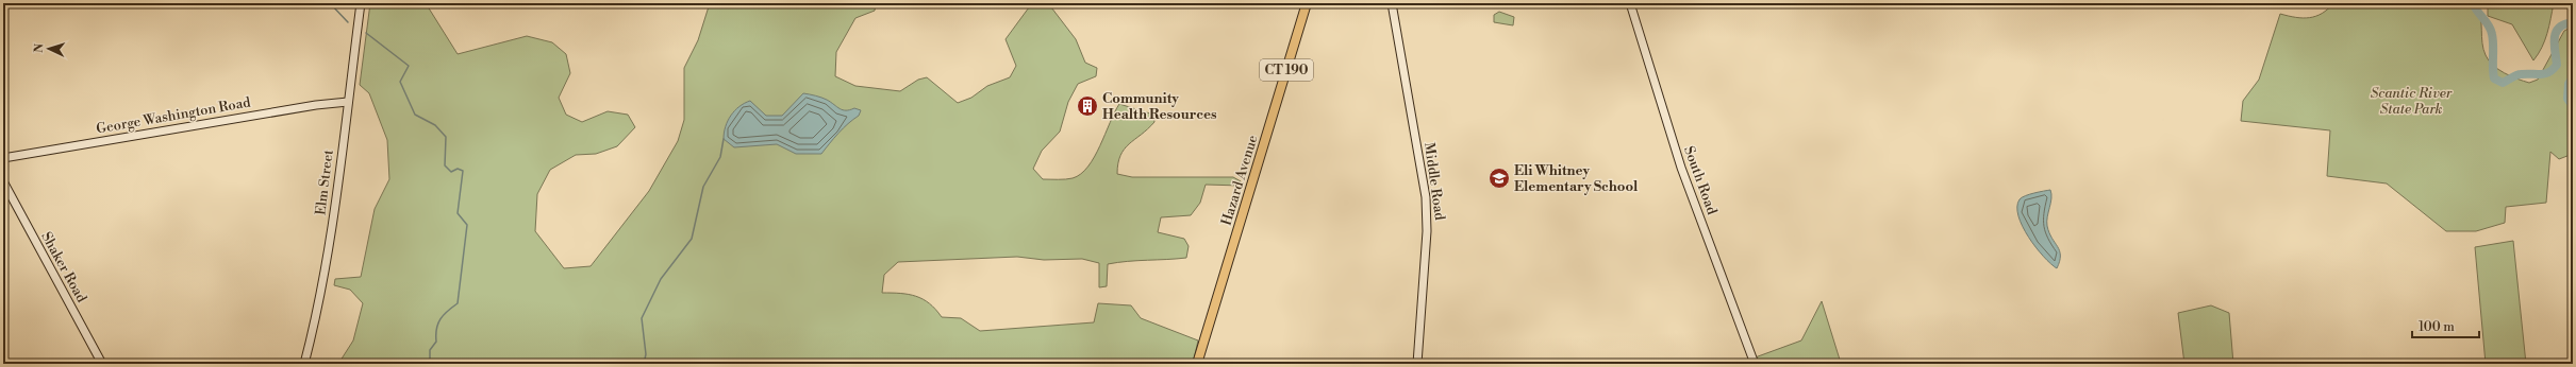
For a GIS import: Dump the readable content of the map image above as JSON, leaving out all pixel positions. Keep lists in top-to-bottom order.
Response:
{
  "streets": {
    "main road": ["CT 190", "Hazard Avenue"],
    "street": [
      "George Washington Road",
      "South Road",
      "Middle Road",
      "Elm Street",
      "Shaker Road"
    ]
  },
  "crossings": [
    ["George Washington Road", "Elm Street"]
  ],
  "parks": ["Scantic River State Park"],
  "places": {
    "building": ["Community Health Resources"],
    "school or university": ["Eli Whitney Elementary School"]
  },
  "scale_bar": "100 m",
  "north": "left"
}
